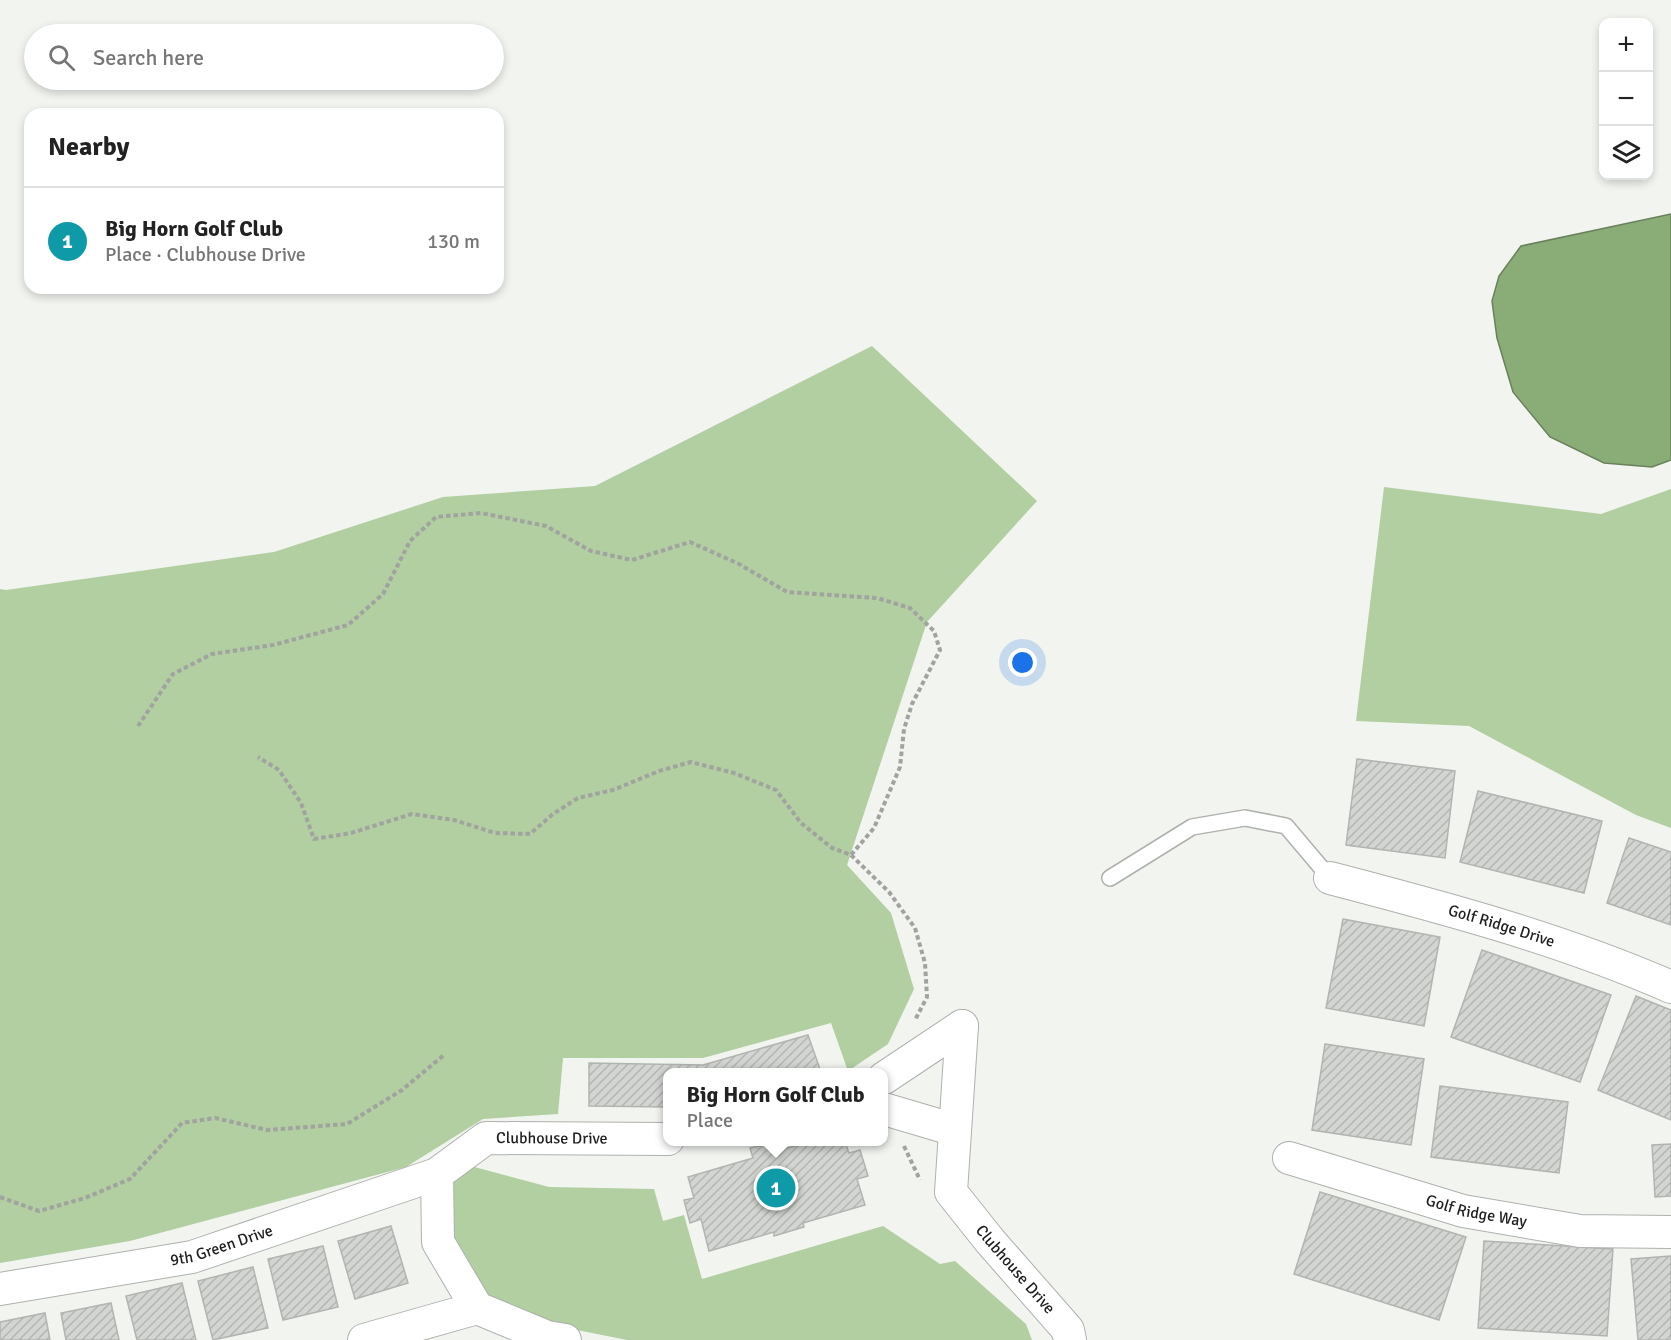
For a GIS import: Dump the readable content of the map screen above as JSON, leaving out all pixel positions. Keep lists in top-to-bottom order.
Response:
{
  "streets": {
    "street": [
      "Golf Ridge Drive",
      "Clubhouse Drive",
      "Golf Ridge Way",
      "9th Green Drive"
    ]
  },
  "crossings": [
    ["Clubhouse Drive", "9th Green Drive"]
  ],
  "page": {
    "map_buttons": ["+", "−"],
    "search": "Search here",
    "heading": "Nearby",
    "list": [
      {
        "mark": "1",
        "name": "Big Horn Golf Club",
        "note": "Place · Clubhouse Drive",
        "value": "130 m"
      }
    ],
    "popup": ["Big Horn Golf Club", "Place"],
    "pins": "1"
  }
}
